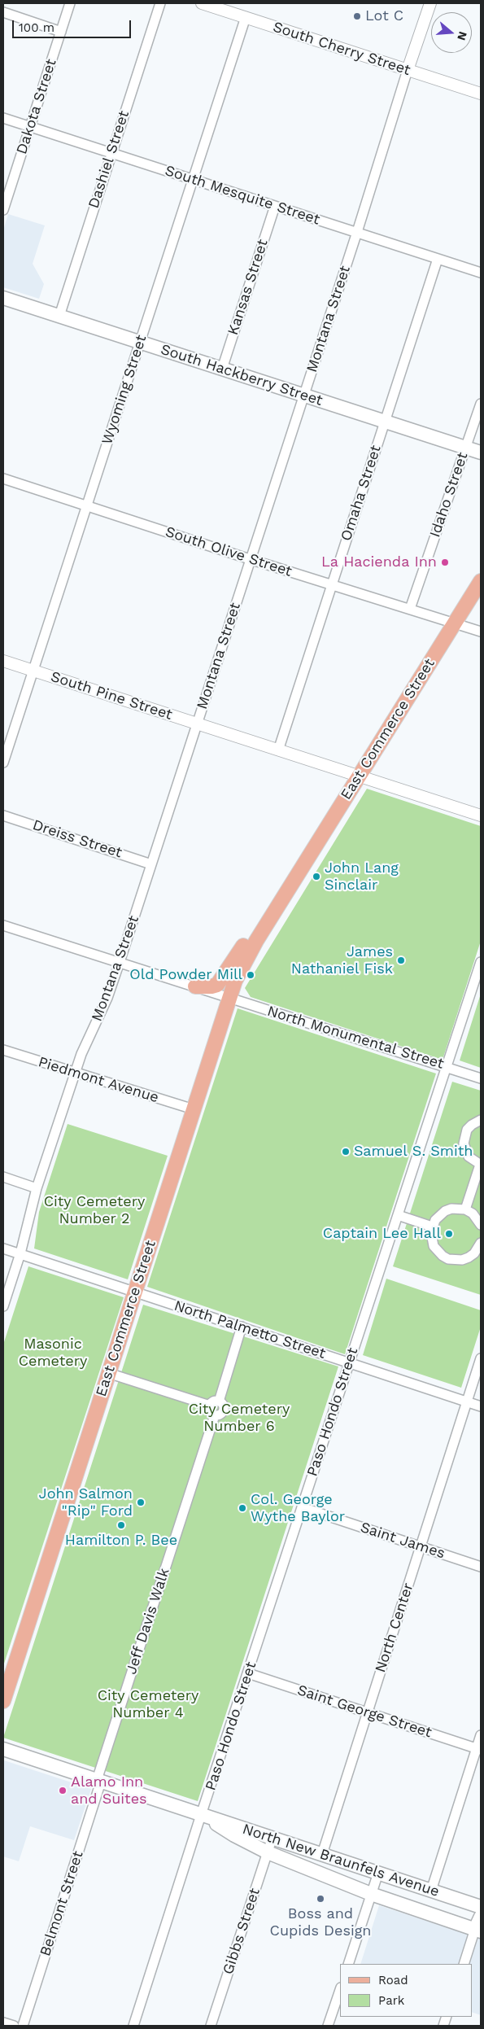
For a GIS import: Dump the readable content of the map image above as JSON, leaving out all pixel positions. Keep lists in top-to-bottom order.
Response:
{
  "streets": {
    "main road": ["South Hackberry Street", "East Commerce Street", "North New Braunfels Avenue"],
    "street": [
      "South Cherry Street",
      "Dakota Street",
      "Dashiel Street",
      "South Mesquite Street",
      "Kansas Street",
      "Montana Street",
      "Wyoming Street",
      "Omaha Street",
      "Idaho Street",
      "South Olive Street",
      "South Pine Street",
      "Dreiss Street",
      "North Monumental Street",
      "Piedmont Avenue",
      "North Palmetto Street",
      "Paso Hondo Street",
      "Saint James",
      "Jeff Davis Walk",
      "North Center",
      "Saint George Street",
      "Belmont Street",
      "Gibbs Street"
    ]
  },
  "crossings": [
    ["South Cherry Street", "Montana Street"],
    ["South Cherry Street", "Wyoming Street"],
    ["Dakota Street", "South Mesquite Street"],
    ["Dashiel Street", "South Mesquite Street"],
    ["Dashiel Street", "South Hackberry Street"],
    ["South Mesquite Street", "Kansas Street"],
    ["South Mesquite Street", "Montana Street"],
    ["South Mesquite Street", "Wyoming Street"],
    ["South Mesquite Street", "Omaha Street"],
    ["Kansas Street", "South Hackberry Street"],
    ["Montana Street", "South Hackberry Street"],
    ["Montana Street", "South Olive Street"],
    ["Montana Street", "South Pine Street"],
    ["Montana Street", "Dreiss Street"],
    ["Montana Street", "North Monumental Street"],
    ["Montana Street", "Piedmont Avenue"],
    ["Montana Street", "North Palmetto Street"],
    ["South Hackberry Street", "Wyoming Street"],
    ["South Hackberry Street", "Omaha Street"],
    ["South Hackberry Street", "Idaho Street"],
    ["Wyoming Street", "South Olive Street"],
    ["Wyoming Street", "South Pine Street"],
    ["Omaha Street", "South Olive Street"],
    ["Omaha Street", "South Pine Street"],
    ["Idaho Street", "South Olive Street"],
    ["South Olive Street", "East Commerce Street"],
    ["South Pine Street", "East Commerce Street"],
    ["East Commerce Street", "North Monumental Street"],
    ["East Commerce Street", "Piedmont Avenue"],
    ["East Commerce Street", "North Palmetto Street"],
    ["North Monumental Street", "Paso Hondo Street"],
    ["North Palmetto Street", "Paso Hondo Street"],
    ["North Palmetto Street", "North Center"],
    ["Paso Hondo Street", "Saint James"],
    ["Paso Hondo Street", "Saint George Street"],
    ["Paso Hondo Street", "North New Braunfels Avenue"],
    ["Saint James", "North Center"],
    ["Jeff Davis Walk", "North New Braunfels Avenue"],
    ["Jeff Davis Walk", "Belmont Street"],
    ["North Center", "Saint George Street"],
    ["North Center", "North New Braunfels Avenue"],
    ["North New Braunfels Avenue", "Belmont Street"],
    ["North New Braunfels Avenue", "Gibbs Street"]
  ],
  "parks": [
    "City Cemetery Number 2",
    "Masonic Cemetery",
    "City Cemetery Number 6",
    "City Cemetery Number 4"
  ],
  "places": [
    "Lot C",
    "La Hacienda Inn",
    "John Lang Sinclair",
    "James Nathaniel Fisk",
    "Old Powder Mill",
    "Samuel S. Smith",
    "Captain Lee Hall",
    "John Salmon \"Rip\" Ford",
    "Col. George Wythe Baylor",
    "Hamilton P. Bee",
    "Alamo Inn and Suites",
    "Boss and Cupids Design"
  ],
  "legend": ["Road", "Park"],
  "scale_bar": "100 m",
  "north": "right"
}
